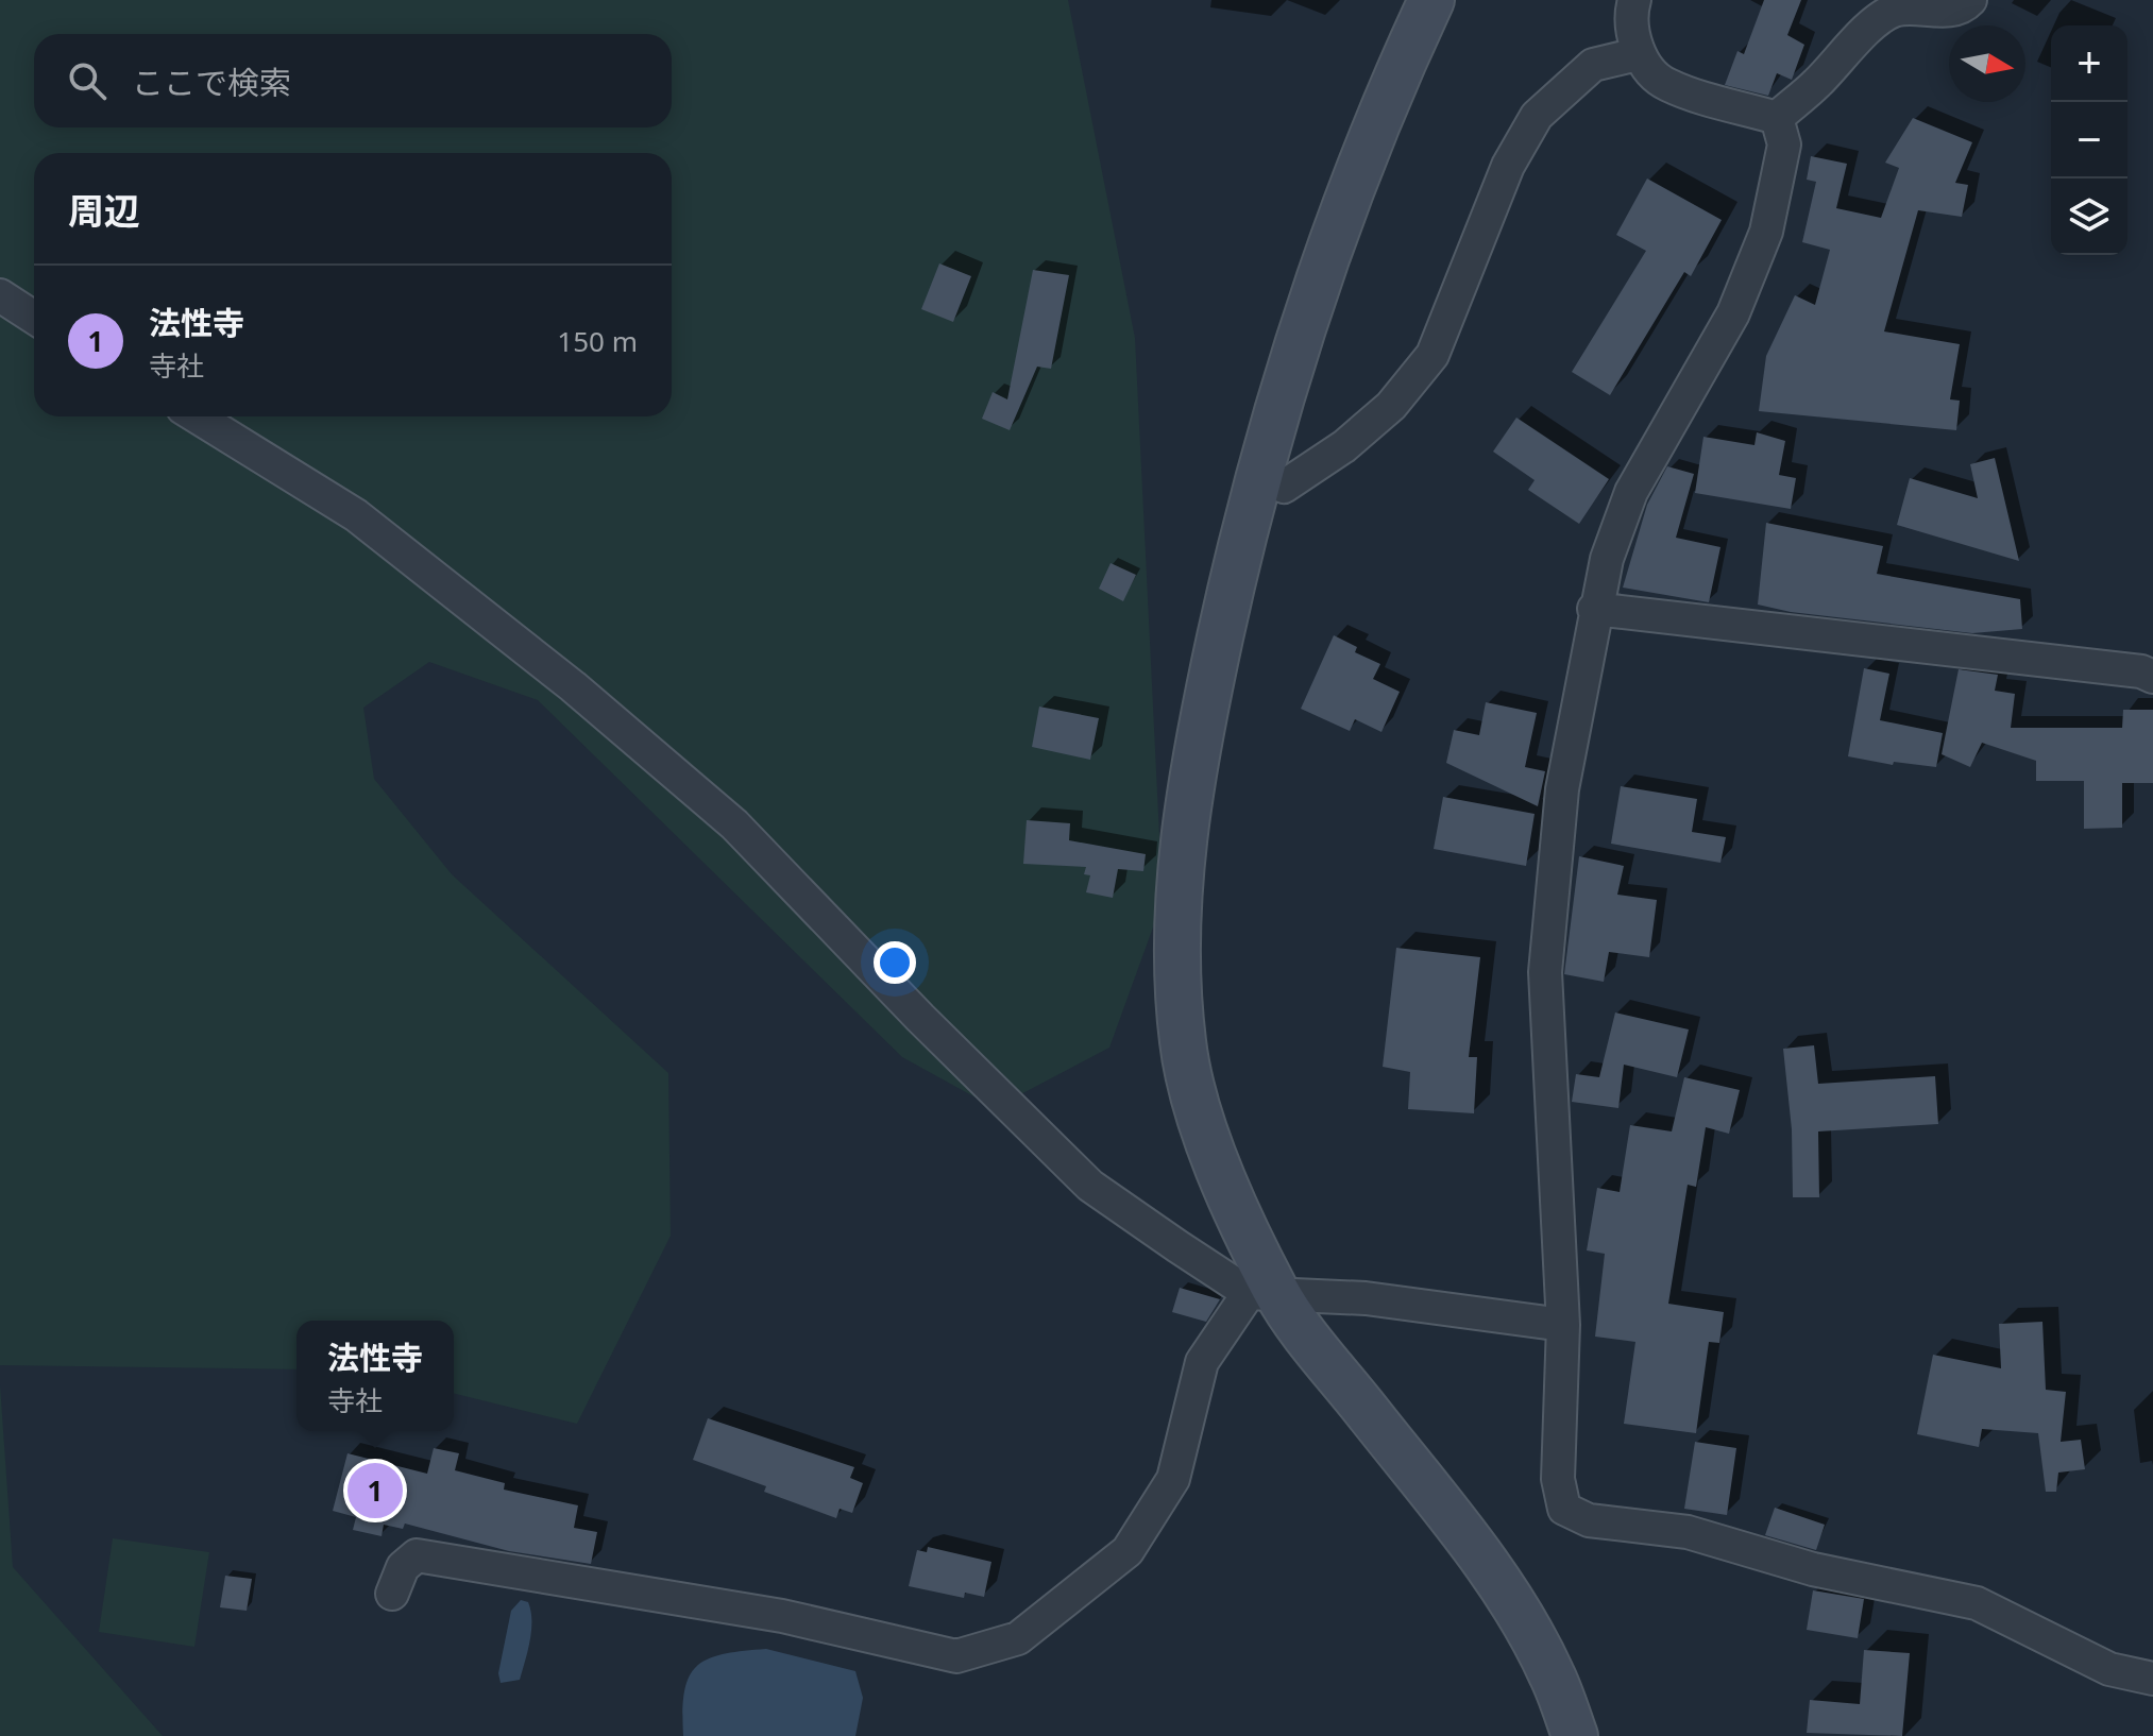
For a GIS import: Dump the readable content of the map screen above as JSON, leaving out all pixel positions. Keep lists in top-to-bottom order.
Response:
{
  "north": "right",
  "page": {
    "map_buttons": ["+", "−"],
    "search": "ここで検索",
    "heading": "周辺",
    "list": [
      {
        "mark": "1",
        "name": "法性寺",
        "note": "寺社",
        "value": "150 m"
      }
    ],
    "popup": ["法性寺", "寺社"],
    "pins": "1"
  }
}
